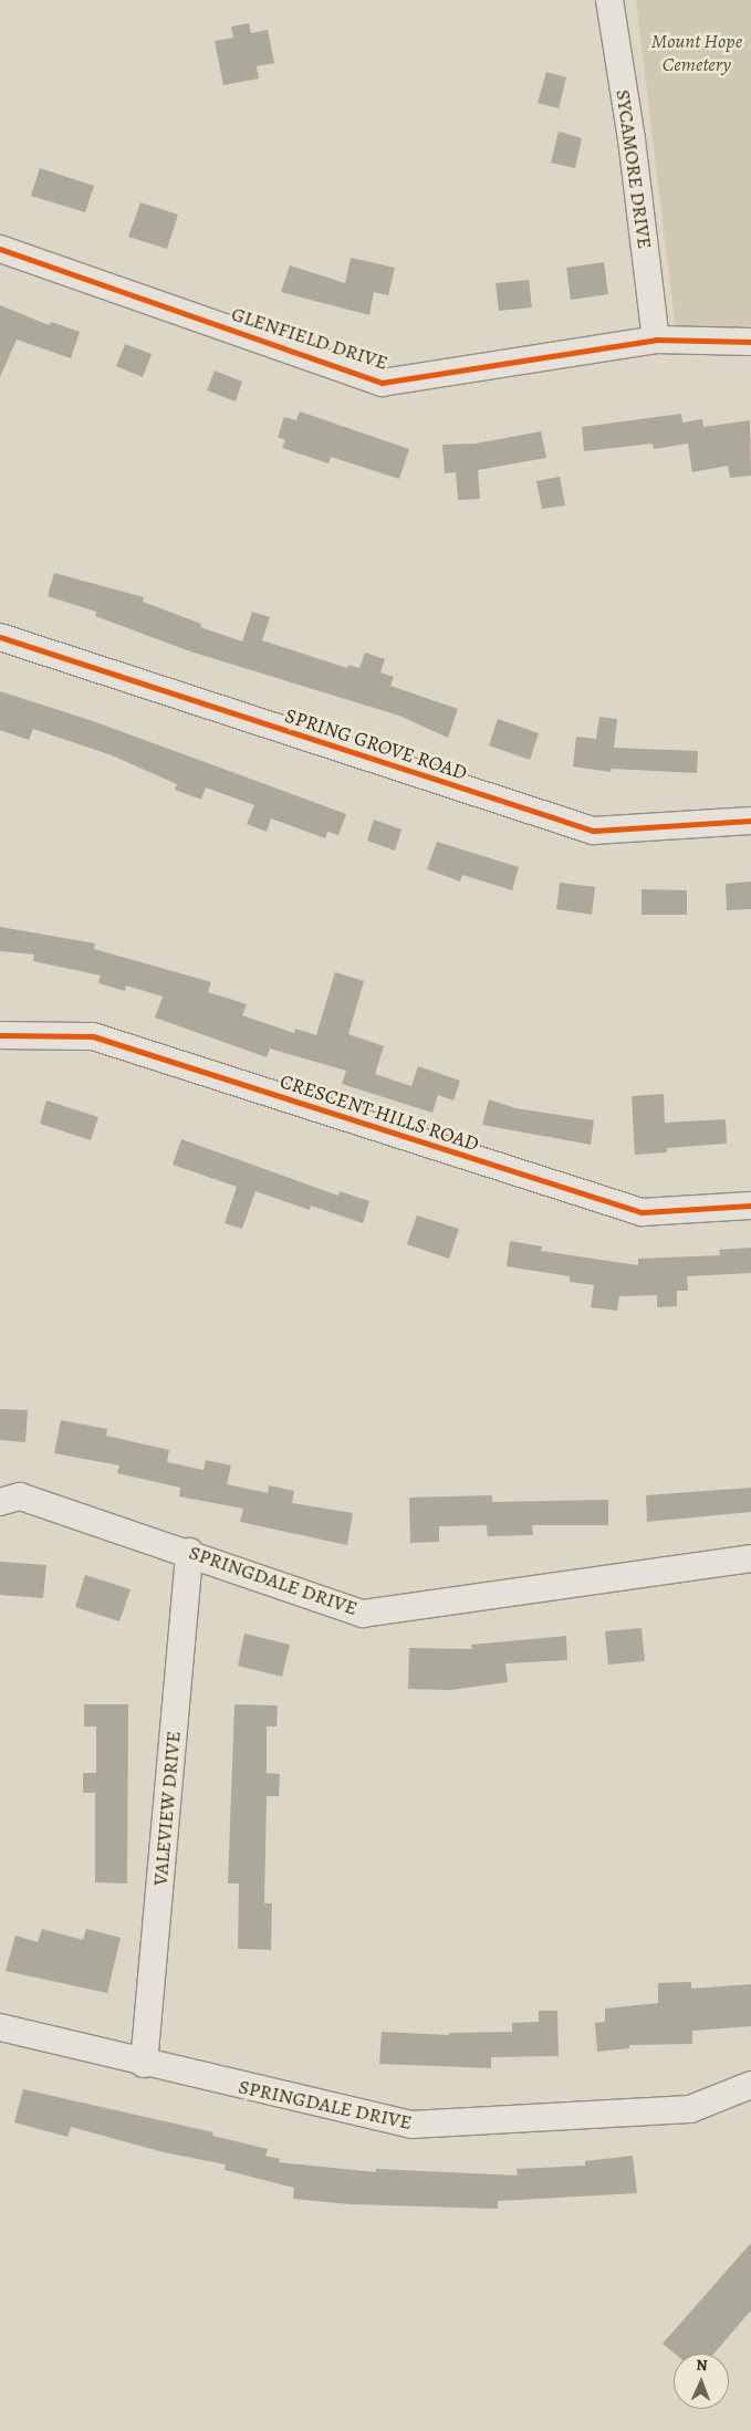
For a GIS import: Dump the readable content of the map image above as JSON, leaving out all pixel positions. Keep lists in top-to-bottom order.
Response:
{
  "streets": {
    "street": [
      "SYCAMORE DRIVE",
      "GLENFIELD DRIVE",
      "SPRING GROVE ROAD",
      "CRESCENT HILLS ROAD",
      "SPRINGDALE DRIVE",
      "VALEVIEW DRIVE"
    ]
  },
  "crossings": [
    ["SYCAMORE DRIVE", "GLENFIELD DRIVE"],
    ["SPRINGDALE DRIVE", "VALEVIEW DRIVE"]
  ],
  "parks": ["Mount Hope Cemetery"],
  "north": "top"
}
